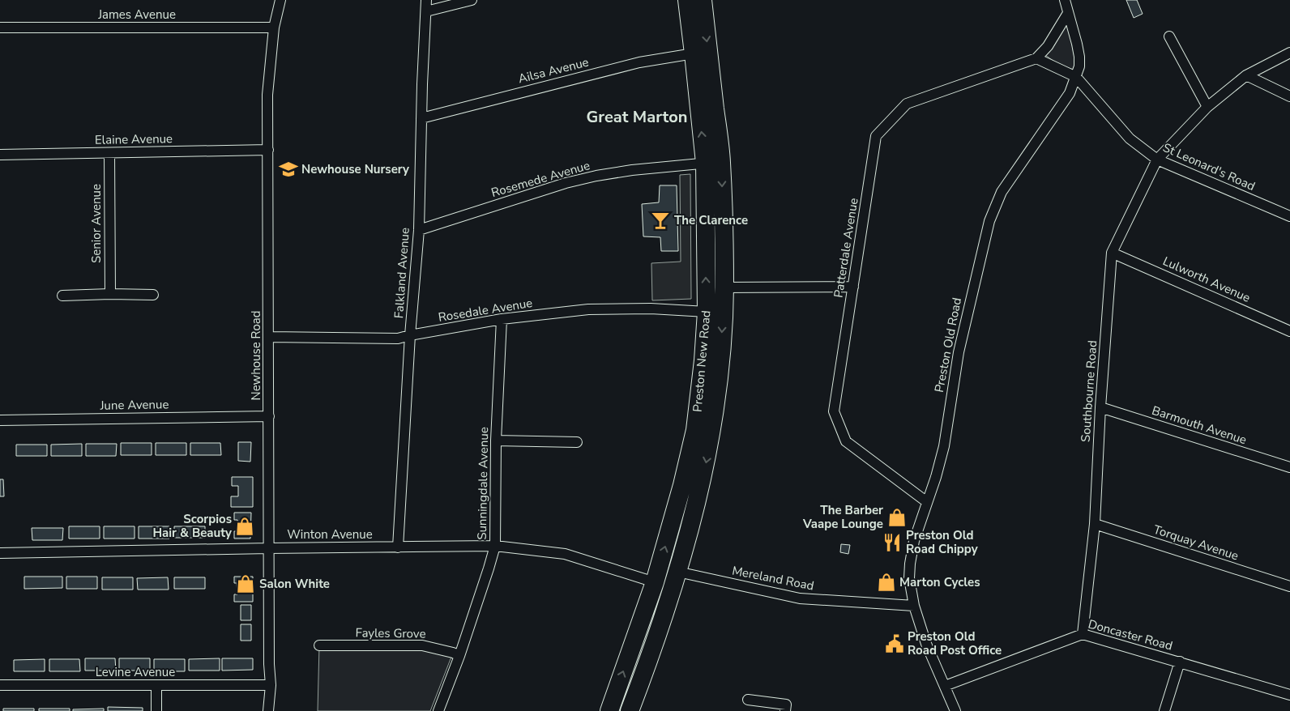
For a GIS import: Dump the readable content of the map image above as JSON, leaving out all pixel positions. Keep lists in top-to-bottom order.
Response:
{
  "streets": {
    "highway": ["Preston New Road"],
    "street": [
      "James Avenue",
      "Ailsa Avenue",
      "Elaine Avenue",
      "St Leonard's Road",
      "Rosemede Avenue",
      "Senior Avenue",
      "Patterdale Avenue",
      "Falkland Avenue",
      "Lulworth Avenue",
      "Rosedale Avenue",
      "Preston Old Road",
      "Newhouse Road",
      "Southbourne Road",
      "June Avenue",
      "Barmouth Avenue",
      "Sunningdale Avenue",
      "Winton Avenue",
      "Torquay Avenue",
      "Mereland Road",
      "Fayles Grove",
      "Doncaster Road",
      "Levine Avenue"
    ]
  },
  "crossings": [
    ["James Avenue", "Newhouse Road"],
    ["Ailsa Avenue", "Falkland Avenue"],
    ["Ailsa Avenue", "Preston New Road"],
    ["Elaine Avenue", "Senior Avenue"],
    ["Elaine Avenue", "Newhouse Road"],
    ["St Leonard's Road", "Preston Old Road"],
    ["St Leonard's Road", "Southbourne Road"],
    ["Rosemede Avenue", "Falkland Avenue"],
    ["Rosemede Avenue", "Preston New Road"],
    ["Patterdale Avenue", "Preston Old Road"],
    ["Falkland Avenue", "Rosedale Avenue"],
    ["Falkland Avenue", "Winton Avenue"],
    ["Lulworth Avenue", "Southbourne Road"],
    ["Rosedale Avenue", "Newhouse Road"],
    ["Rosedale Avenue", "Preston New Road"],
    ["Rosedale Avenue", "Sunningdale Avenue"],
    ["Preston Old Road", "Mereland Road"],
    ["Preston Old Road", "Doncaster Road"],
    ["Newhouse Road", "June Avenue"],
    ["Newhouse Road", "Winton Avenue"],
    ["Newhouse Road", "Levine Avenue"],
    ["Preston New Road", "Winton Avenue"],
    ["Preston New Road", "Mereland Road"],
    ["Southbourne Road", "Barmouth Avenue"],
    ["Southbourne Road", "Torquay Avenue"],
    ["Southbourne Road", "Doncaster Road"],
    ["Sunningdale Avenue", "Winton Avenue"],
    ["Sunningdale Avenue", "Fayles Grove"]
  ],
  "districts": ["Great Marton"],
  "places": {
    "school or university": ["Newhouse Nursery"],
    "bar": ["The Clarence"],
    "shop": [
      "The Barber Vaape Lounge",
      "Scorpios Hair & Beauty",
      "Marton Cycles",
      "Salon White"
    ],
    "restaurant": ["Preston Old Road Chippy"],
    "public building": ["Preston Old Road Post Office"]
  }
}
